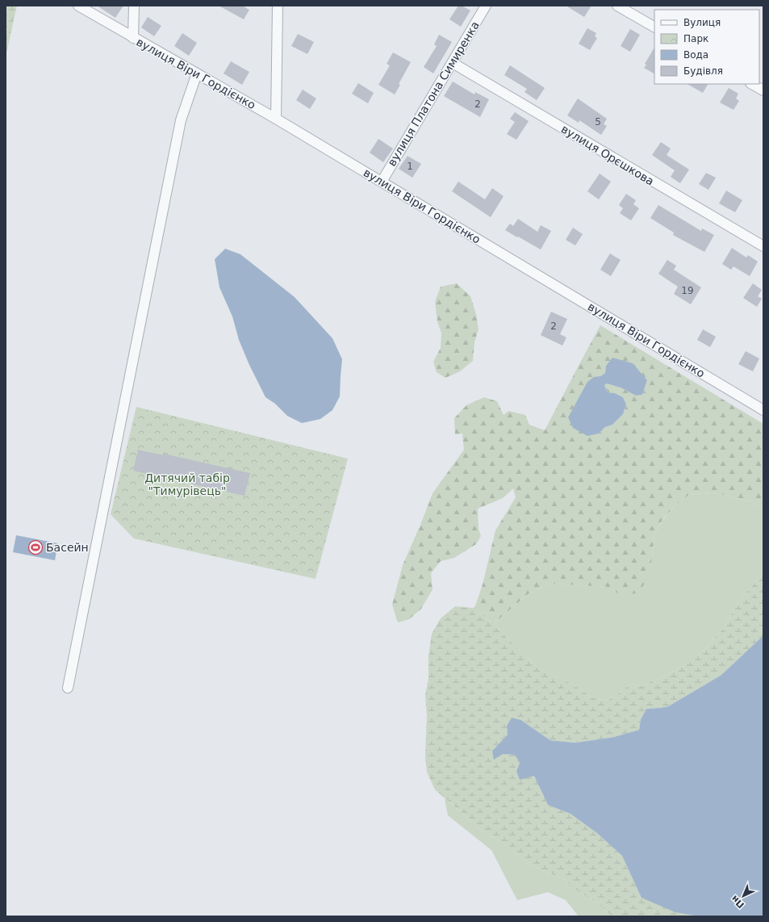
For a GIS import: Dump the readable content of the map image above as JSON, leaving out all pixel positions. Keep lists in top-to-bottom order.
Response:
{
  "streets": {
    "street": ["вулиця Віри Гордієнко", "вулиця Платона Симиренка", "вулиця Орєшкова"]
  },
  "crossings": [
    ["вулиця Віри Гордієнко", "вулиця Платона Симиренка"],
    ["вулиця Платона Симиренка", "вулиця Орєшкова"]
  ],
  "parks": ["Дитячий табір \"Тимурівець\""],
  "places": {
    "sports": ["Басейн"]
  },
  "house_numbers": [
    "2",
    "5",
    "1",
    "19",
    "2"
  ],
  "legend": [
    "Вулиця",
    "Парк",
    "Вода",
    "Будівля"
  ],
  "north": "bottom left"
}
